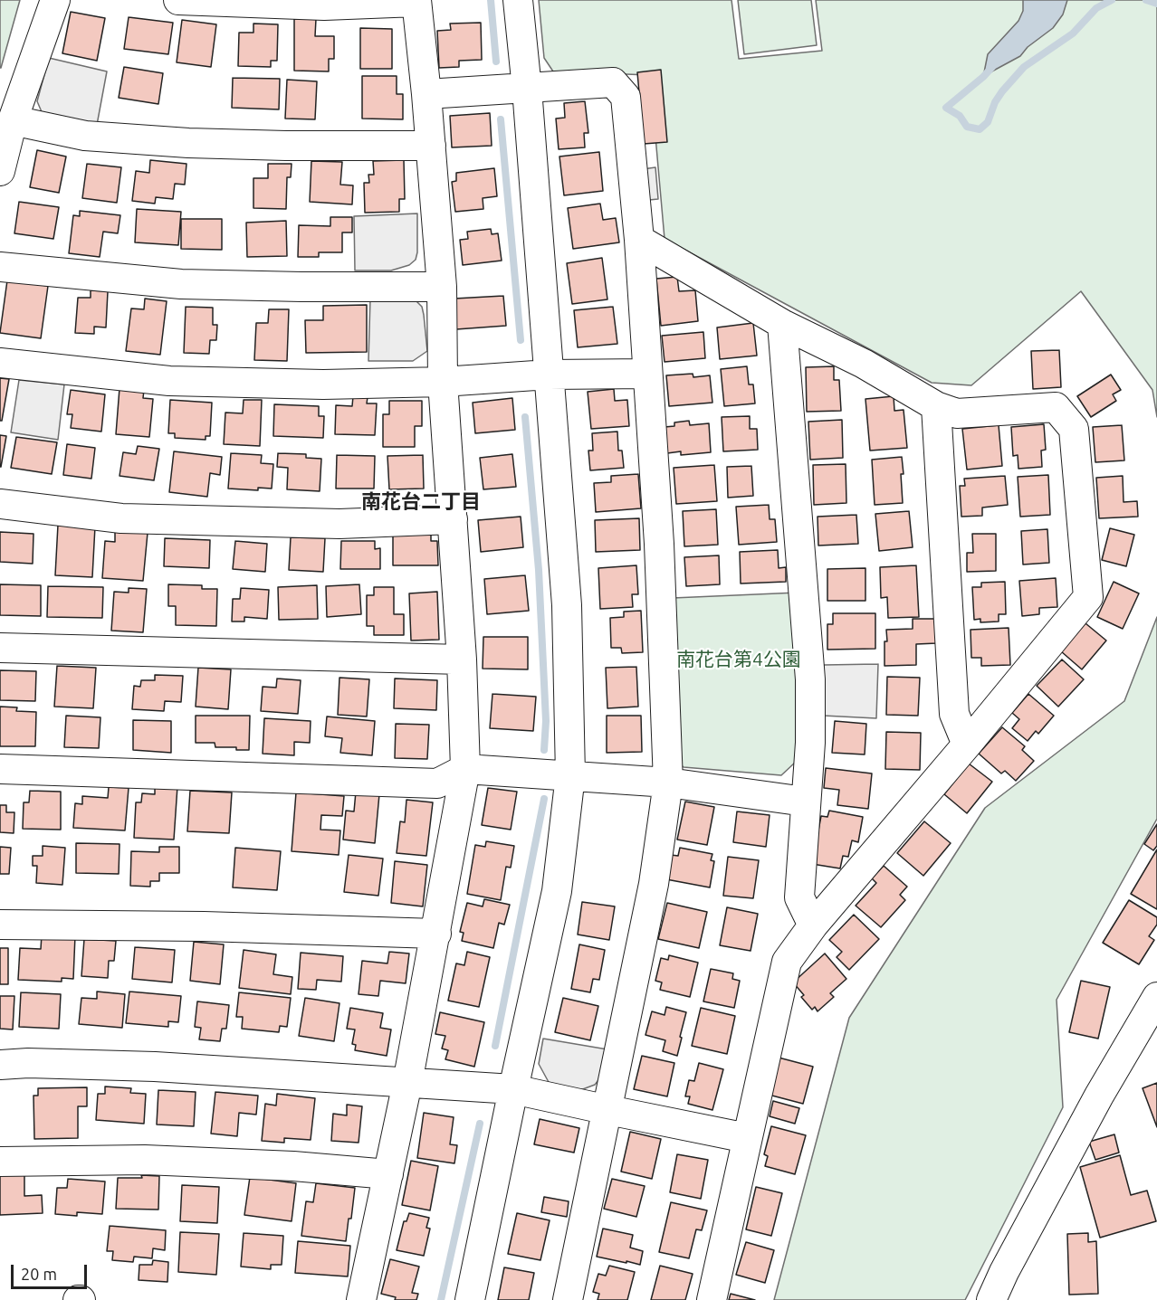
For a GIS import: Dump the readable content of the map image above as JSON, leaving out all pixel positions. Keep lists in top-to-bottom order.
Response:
{
  "districts": ["南花台二丁目"],
  "parks": ["南花台第4公園"],
  "scale_bar": "20 m"
}
